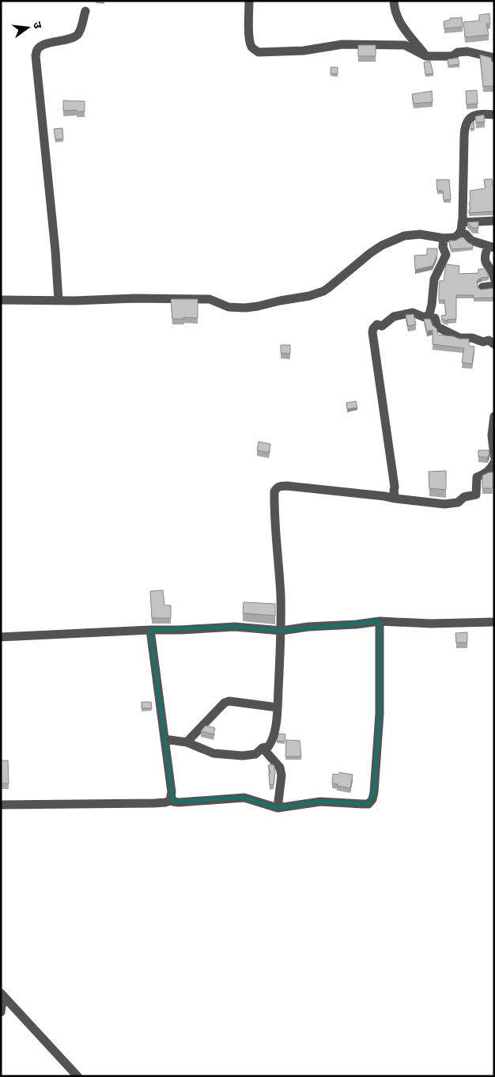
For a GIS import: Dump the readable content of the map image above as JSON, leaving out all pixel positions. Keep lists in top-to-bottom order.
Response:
{
  "north": "right"
}
